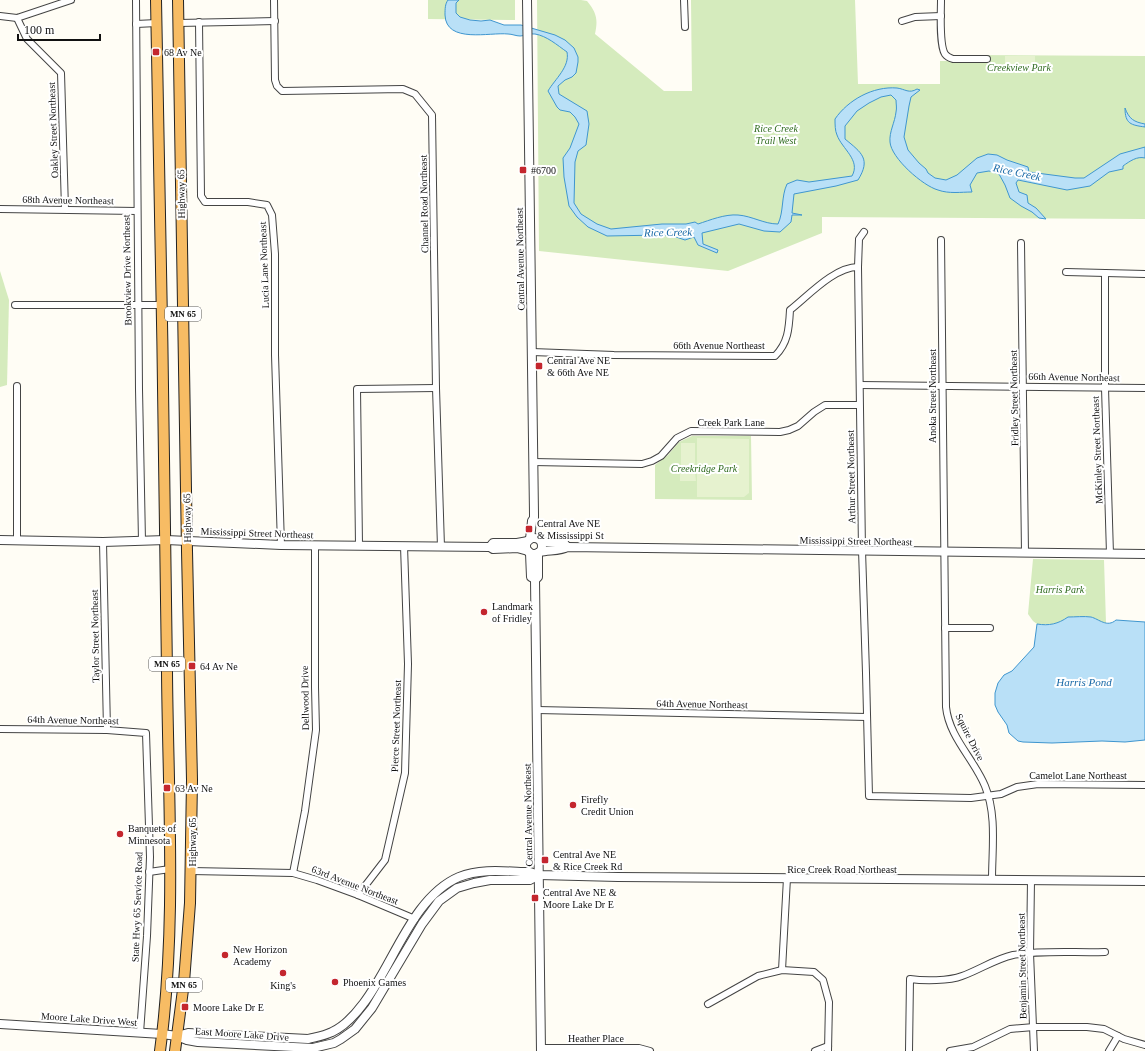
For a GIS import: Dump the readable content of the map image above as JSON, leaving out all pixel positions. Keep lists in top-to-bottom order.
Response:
{
  "streets": {
    "highway": ["Highway 65", "MN 65"],
    "street": [
      "Oakley Street Northeast",
      "68th Avenue Northeast",
      "Channel Road Northeast",
      "Central Avenue Northeast",
      "Lucia Lane Northeast",
      "Brookview Drive Northeast",
      "66th Avenue Northeast",
      "Anoka Street Northeast",
      "Fridley Street Northeast",
      "Creek Park Lane",
      "McKinley Street Northeast",
      "Arthur Street Northeast",
      "Mississippi Street Northeast",
      "Taylor Street Northeast",
      "Dellwood Drive",
      "64th Avenue Northeast",
      "Pierce Street Northeast",
      "Squire Drive",
      "Camelot Lane Northeast",
      "Rice Creek Road Northeast",
      "63rd Avenue Northeast",
      "State Hwy 65 Service Road",
      "Benjamin Street Northeast",
      "Moore Lake Drive West",
      "East Moore Lake Drive",
      "Heather Place"
    ]
  },
  "crossings": [
    ["Oakley Street Northeast", "68th Avenue Northeast"],
    ["Highway 65", "MN 65"],
    ["Highway 65", "Mississippi Street Northeast"],
    ["Highway 65", "63rd Avenue Northeast"],
    ["Highway 65", "Moore Lake Drive West"],
    ["Highway 65", "East Moore Lake Drive"],
    ["68th Avenue Northeast", "Brookview Drive Northeast"],
    ["Channel Road Northeast", "Mississippi Street Northeast"],
    ["Central Avenue Northeast", "66th Avenue Northeast"],
    ["Central Avenue Northeast", "Creek Park Lane"],
    ["Central Avenue Northeast", "Mississippi Street Northeast"],
    ["Central Avenue Northeast", "64th Avenue Northeast"],
    ["Central Avenue Northeast", "Rice Creek Road Northeast"],
    ["Central Avenue Northeast", "Heather Place"],
    ["Lucia Lane Northeast", "Mississippi Street Northeast"],
    ["Brookview Drive Northeast", "Mississippi Street Northeast"],
    ["MN 65", "Mississippi Street Northeast"],
    ["MN 65", "Moore Lake Drive West"],
    ["MN 65", "East Moore Lake Drive"],
    ["66th Avenue Northeast", "Anoka Street Northeast"],
    ["66th Avenue Northeast", "Fridley Street Northeast"],
    ["66th Avenue Northeast", "McKinley Street Northeast"],
    ["66th Avenue Northeast", "Arthur Street Northeast"],
    ["Anoka Street Northeast", "Mississippi Street Northeast"],
    ["Anoka Street Northeast", "Squire Drive"],
    ["Fridley Street Northeast", "Mississippi Street Northeast"],
    ["Creek Park Lane", "Arthur Street Northeast"],
    ["McKinley Street Northeast", "Mississippi Street Northeast"],
    ["Arthur Street Northeast", "Mississippi Street Northeast"],
    ["Arthur Street Northeast", "64th Avenue Northeast"],
    ["Arthur Street Northeast", "Camelot Lane Northeast"],
    ["Mississippi Street Northeast", "Taylor Street Northeast"],
    ["Mississippi Street Northeast", "Dellwood Drive"],
    ["Mississippi Street Northeast", "Pierce Street Northeast"],
    ["Mississippi Street Northeast", "Squire Drive"],
    ["Taylor Street Northeast", "64th Avenue Northeast"],
    ["Dellwood Drive", "63rd Avenue Northeast"],
    ["64th Avenue Northeast", "State Hwy 65 Service Road"],
    ["Pierce Street Northeast", "63rd Avenue Northeast"],
    ["Squire Drive", "Camelot Lane Northeast"],
    ["Squire Drive", "Rice Creek Road Northeast"],
    ["Rice Creek Road Northeast", "63rd Avenue Northeast"],
    ["Rice Creek Road Northeast", "Benjamin Street Northeast"],
    ["Rice Creek Road Northeast", "East Moore Lake Drive"],
    ["63rd Avenue Northeast", "East Moore Lake Drive"],
    ["State Hwy 65 Service Road", "Moore Lake Drive West"],
    ["Moore Lake Drive West", "East Moore Lake Drive"]
  ],
  "water": ["Rice Creek", "Harris Pond"],
  "parks": [
    "Creekview Park",
    "Rice Creek Trail West",
    "Creekridge Park",
    "Harris Park"
  ],
  "places": {
    "transit": [
      "68 Av Ne",
      "#6700",
      "Central Ave NE & 66th Ave NE",
      "Central Ave NE & Mississippi St",
      "64 Av Ne",
      "63 Av Ne",
      "Central Ave NE & Rice Creek Rd",
      "Central Ave NE & Moore Lake Dr E",
      "Moore Lake Dr E"
    ],
    "other": [
      "Landmark of Fridley",
      "Firefly Credit Union",
      "Banquets of Minnesota",
      "New Horizon Academy",
      "King's",
      "Phoenix Games"
    ]
  },
  "scale_bar": "100 m"
}
